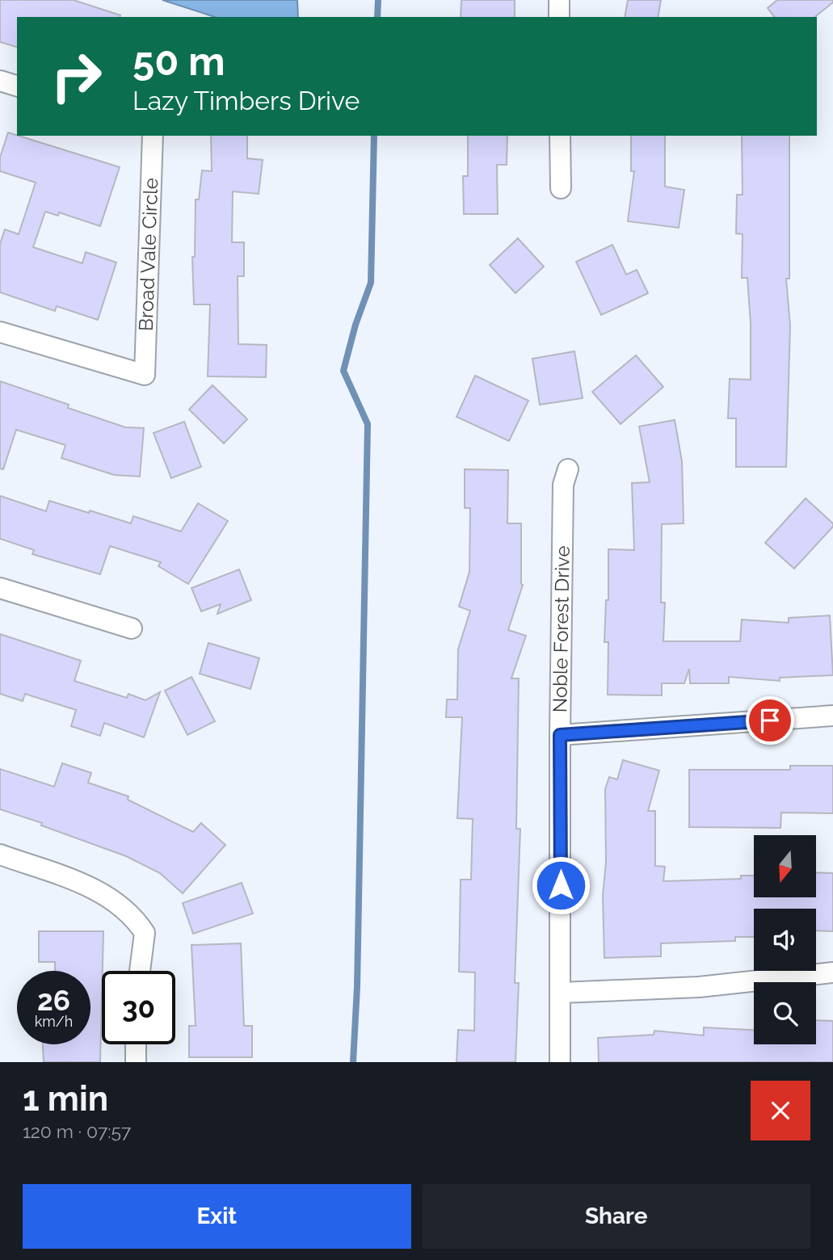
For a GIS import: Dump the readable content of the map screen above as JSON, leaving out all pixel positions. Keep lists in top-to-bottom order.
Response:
{
  "streets": {
    "street": ["Broad Vale Circle", "Noble Forest Drive"]
  },
  "north": "bottom",
  "page": {
    "turn": ["50 m", "Lazy Timbers Drive"],
    "speed": "26 km/h",
    "limit": "30",
    "heading": ["1 min", "120 m · 07:57"],
    "buttons": ["Exit", "Share"]
  }
}
